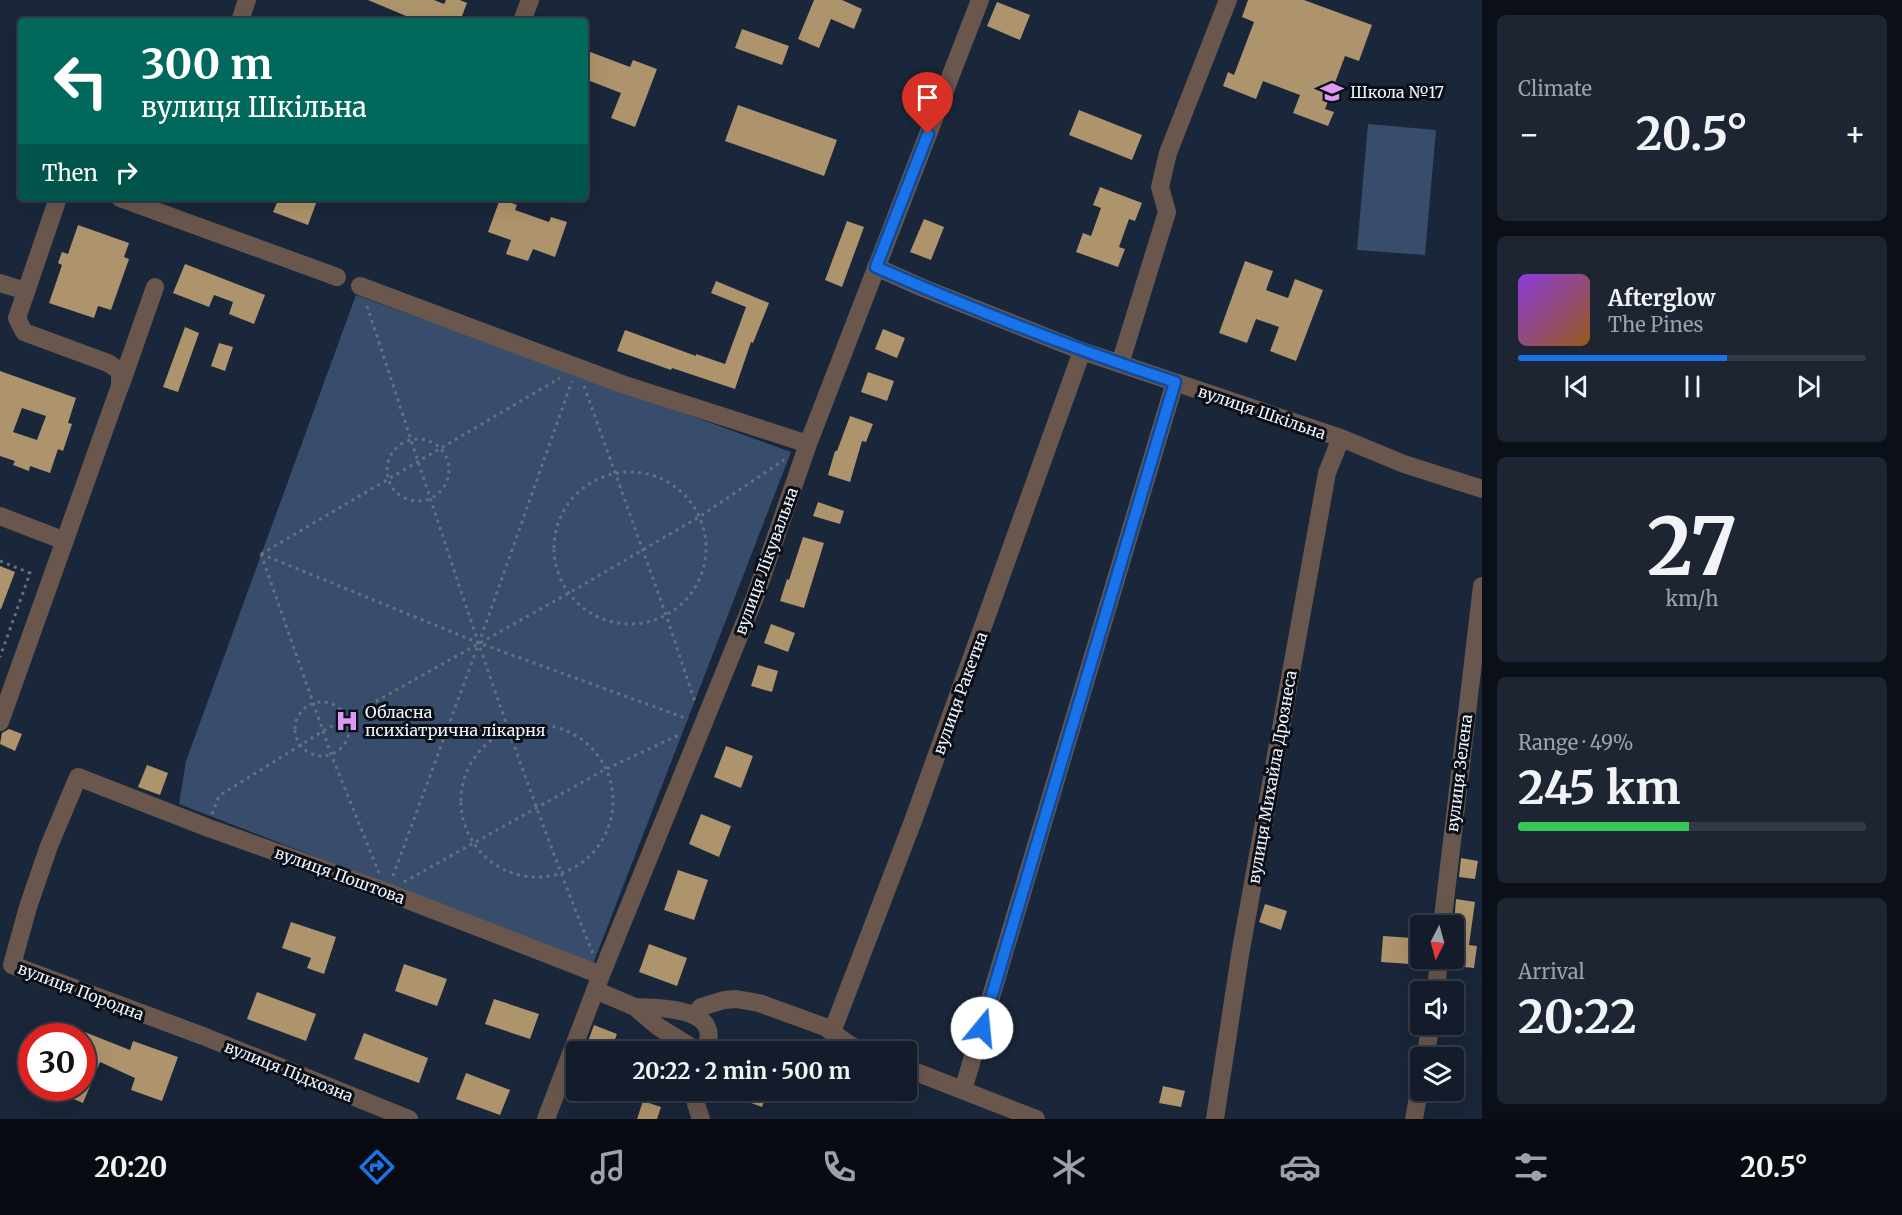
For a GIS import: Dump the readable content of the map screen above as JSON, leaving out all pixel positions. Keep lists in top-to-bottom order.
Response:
{
  "streets": {
    "street": [
      "вулиця Шкільна",
      "вулиця Лікувальна",
      "вулиця Ракетна",
      "вулиця Зелена",
      "вулиця Михайла Дрознеса",
      "вулиця Поштова",
      "вулиця Породна",
      "вулиця Підхозна"
    ]
  },
  "crossings": [
    ["вулиця Шкільна", "вулиця Лікувальна"],
    ["вулиця Шкільна", "вулиця Ракетна"],
    ["вулиця Шкільна", "вулиця Михайла Дрознеса"],
    ["вулиця Лікувальна", "вулиця Поштова"],
    ["вулиця Поштова", "вулиця Породна"],
    ["вулиця Породна", "вулиця Підхозна"]
  ],
  "places": {
    "school or university": ["Школа №17"],
    "hospital": ["Обласна психіатрична лікарня"]
  },
  "north": "bottom",
  "page": {
    "tile": [
      "Climate",
      ["27", "km/h"],
      ["Range · 49%", "245 km"],
      ["Arrival", "20:22"]
    ],
    "turn": ["300 m", "вулиця Шкільна"],
    "heat": ["−", "20.5°", "+"],
    "then": "Then",
    "song": ["Afterglow", "The Pines"],
    "limit": "30",
    "trip": "20:22 · 2 min · 500 m",
    "tabs": ["20:20", "20.5°"]
  }
}
